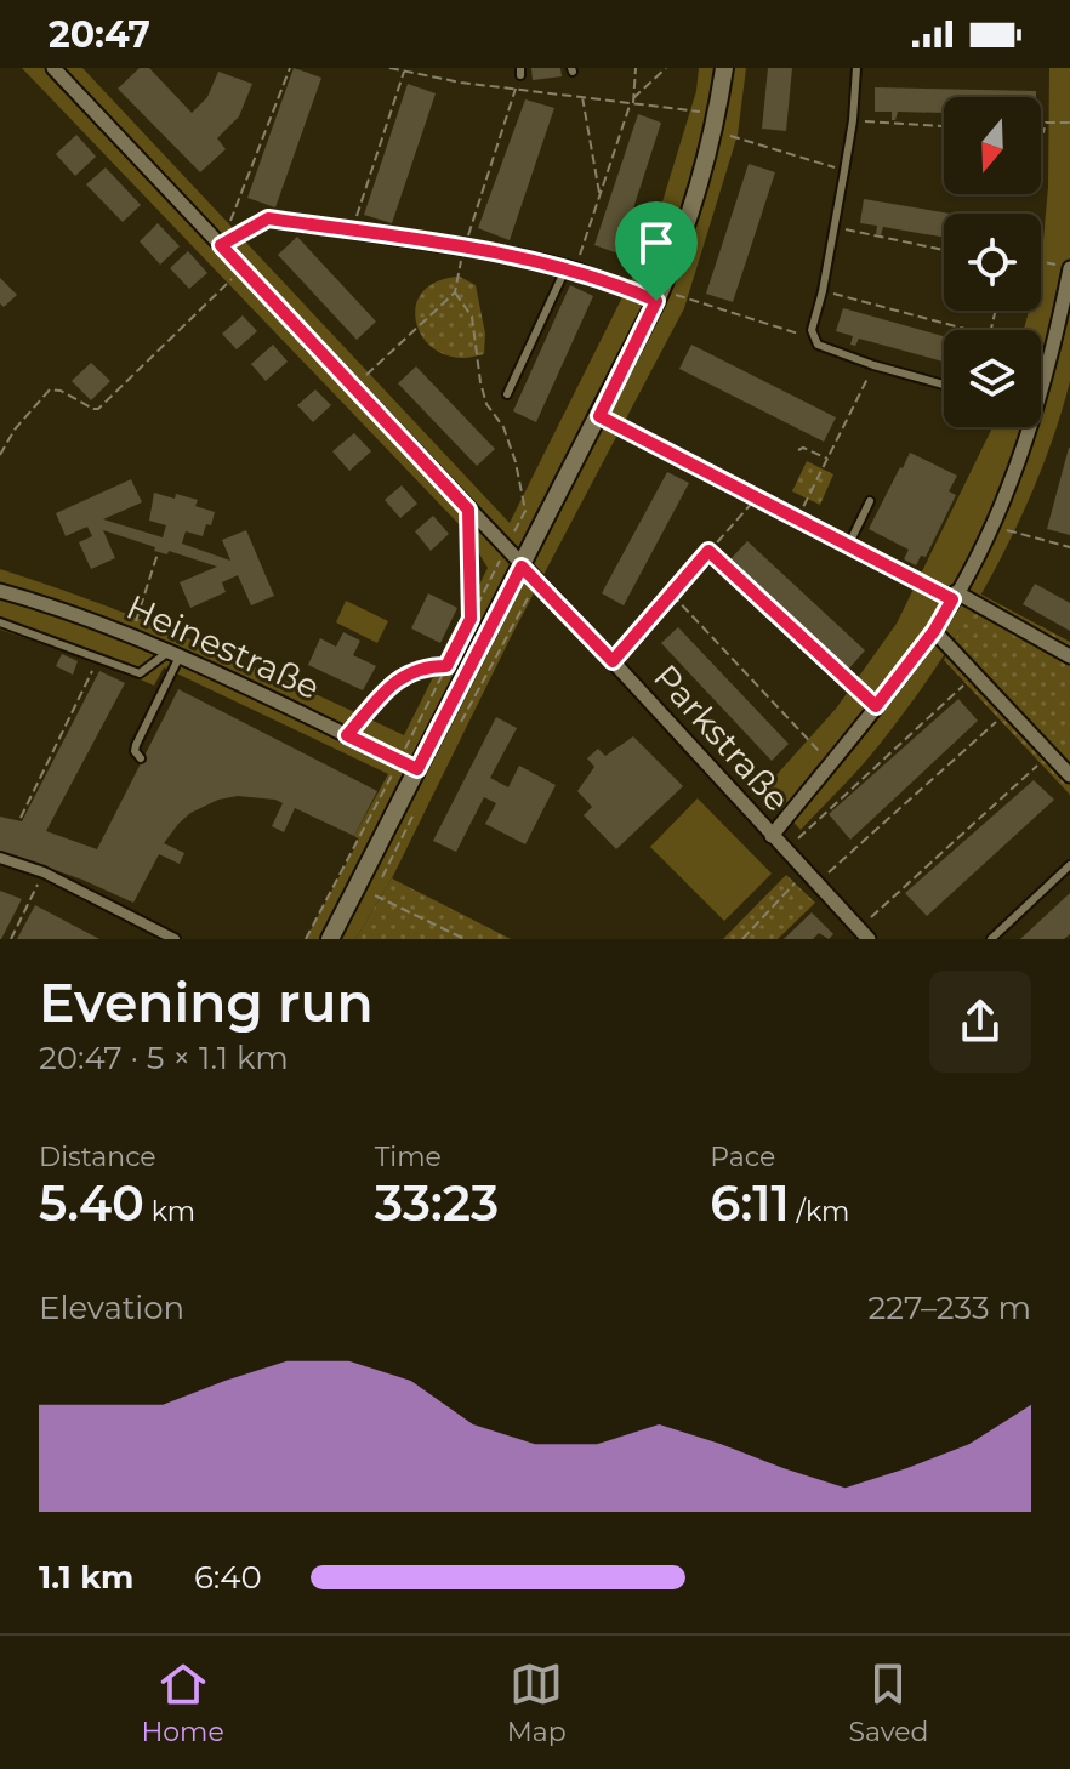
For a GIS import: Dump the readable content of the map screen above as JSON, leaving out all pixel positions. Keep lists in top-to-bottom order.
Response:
{
  "streets": {
    "street": ["Heinestraße", "Parkstraße"]
  },
  "north": "bottom",
  "page": {
    "status": "20:47",
    "heading": ["Evening run", "20:47 · 5 × 1.1 km"],
    "stats": [
      ["Distance", "5.40 km"],
      ["Time", "33:23"],
      ["Pace", "6:11 /km"]
    ],
    "chart": ["Elevation", "227–233 m"],
    "list": [
      {
        "name": "1.1 km",
        "note": "6:40"
      }
    ],
    "tabs": ["Home", "Map", "Saved"]
  }
}
